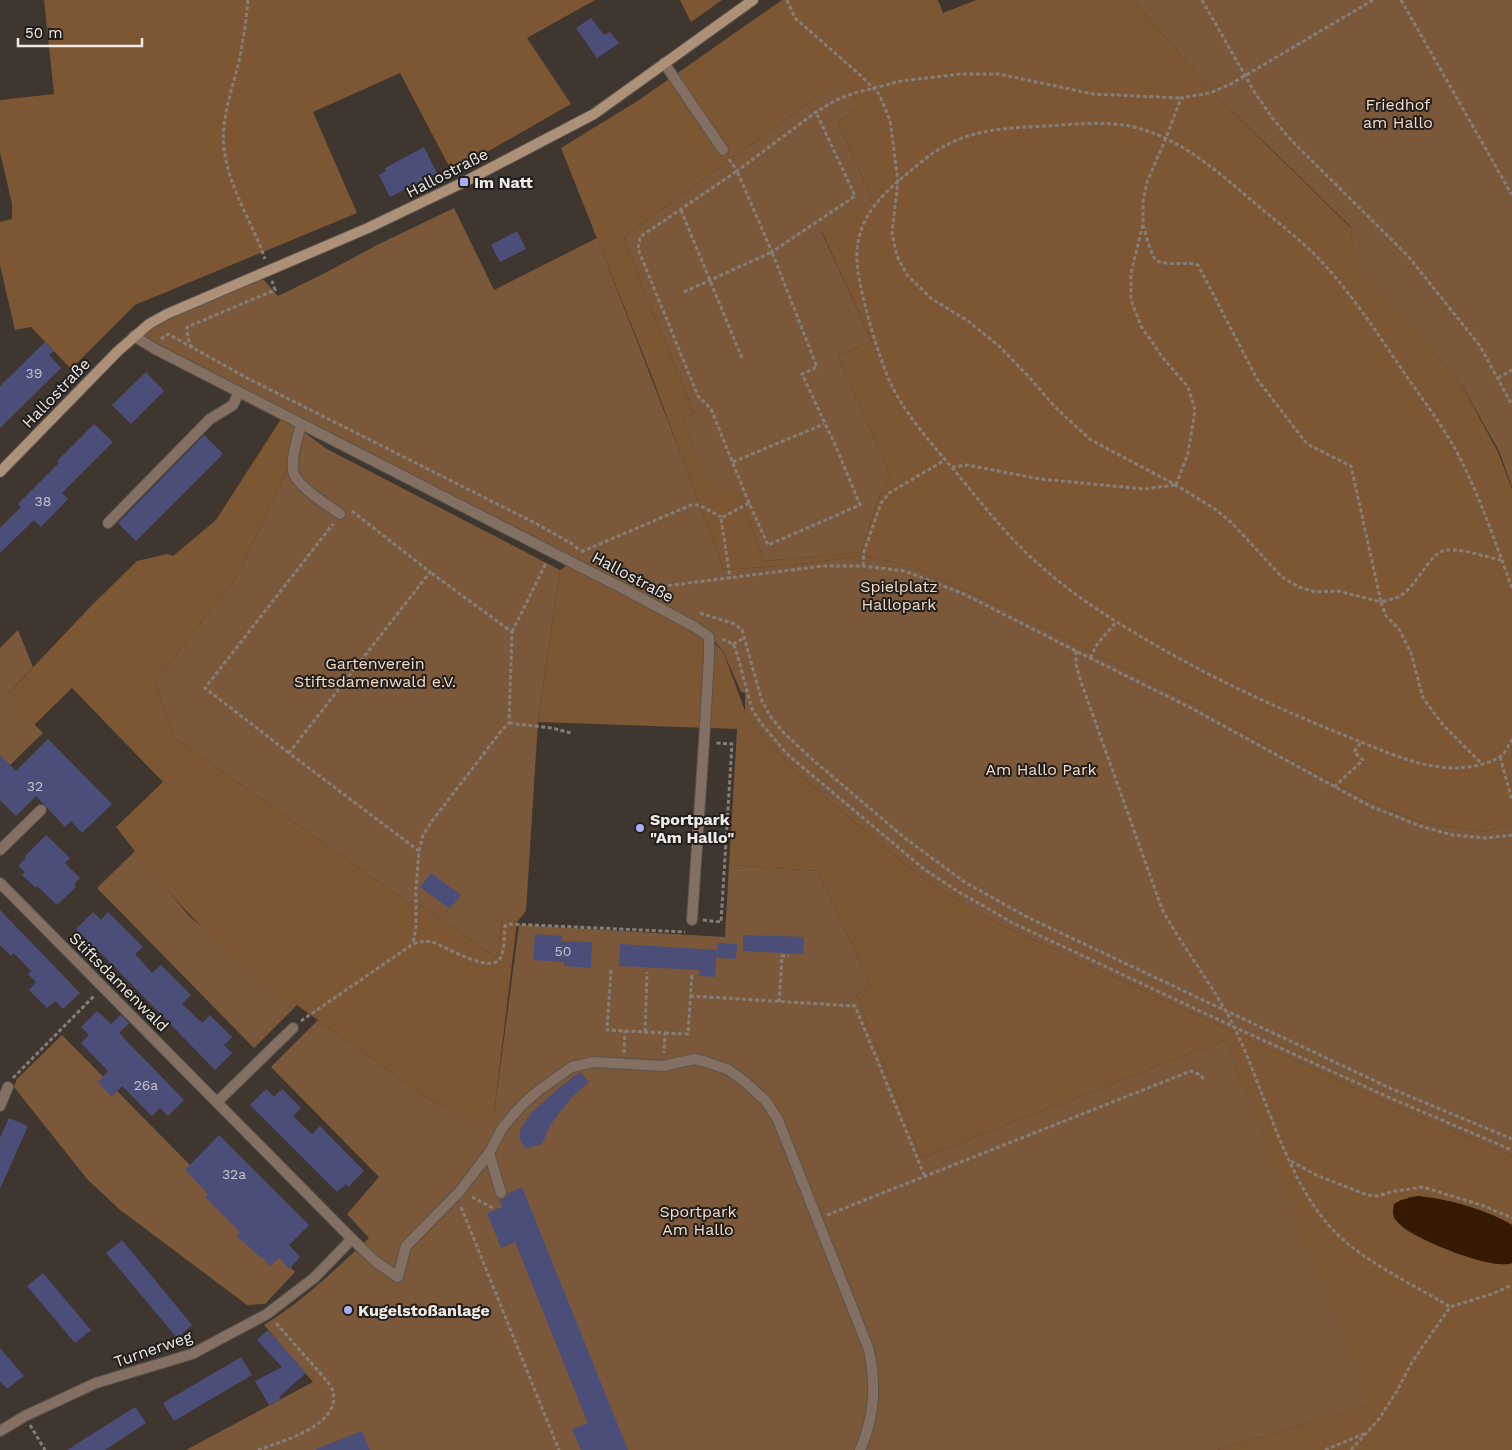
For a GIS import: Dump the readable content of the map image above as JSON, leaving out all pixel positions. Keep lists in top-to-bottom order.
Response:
{
  "streets": {
    "main road": ["Hallostraße"],
    "street": ["Stiftsdamenwald", "Turnerweg"]
  },
  "crossings": [
    ["Stiftsdamenwald", "Turnerweg"]
  ],
  "parks": [
    "Friedhof am Hallo",
    "Spielplatz Hallopark",
    "Gartenverein Stiftsdamenwald e.V.",
    "Am Hallo Park",
    "Sportpark Am Hallo"
  ],
  "places": {
    "transit": ["Im Natt"],
    "other": ["Sportpark \"Am Hallo\"", "Kugelstoßanlage"]
  },
  "house_numbers": [
    "39",
    "38",
    "32",
    "50",
    "26a",
    "32a"
  ],
  "scale_bar": "50 m"
}
